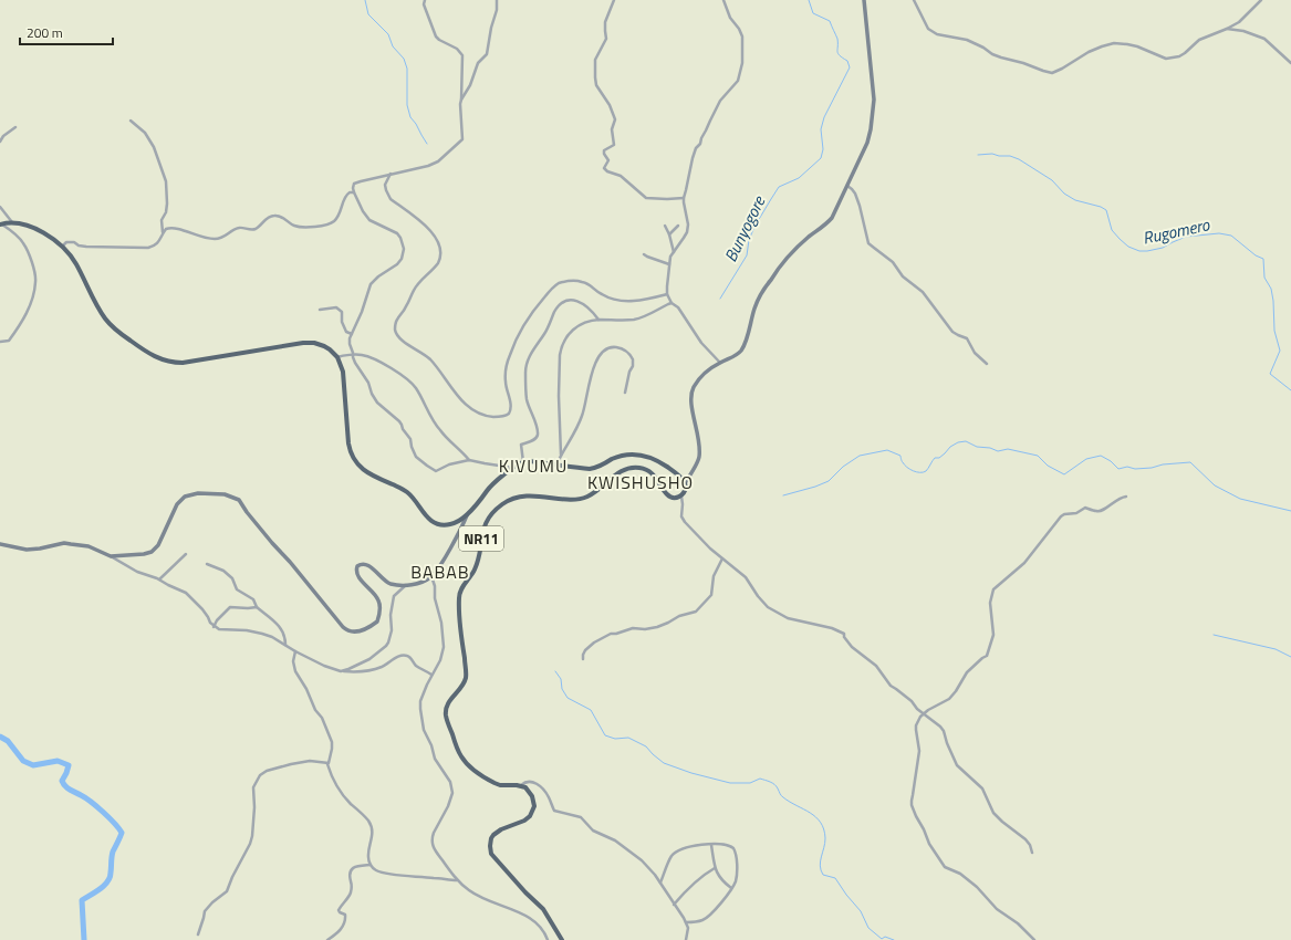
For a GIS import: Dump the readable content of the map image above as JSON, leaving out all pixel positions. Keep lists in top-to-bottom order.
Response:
{
  "streets": {
    "highway": ["NR11"]
  },
  "districts": ["KIVUMU", "KWISHUSHO", "BABAB"],
  "water": ["Bunyogore", "Rugomero"],
  "scale_bar": "200 m"
}
